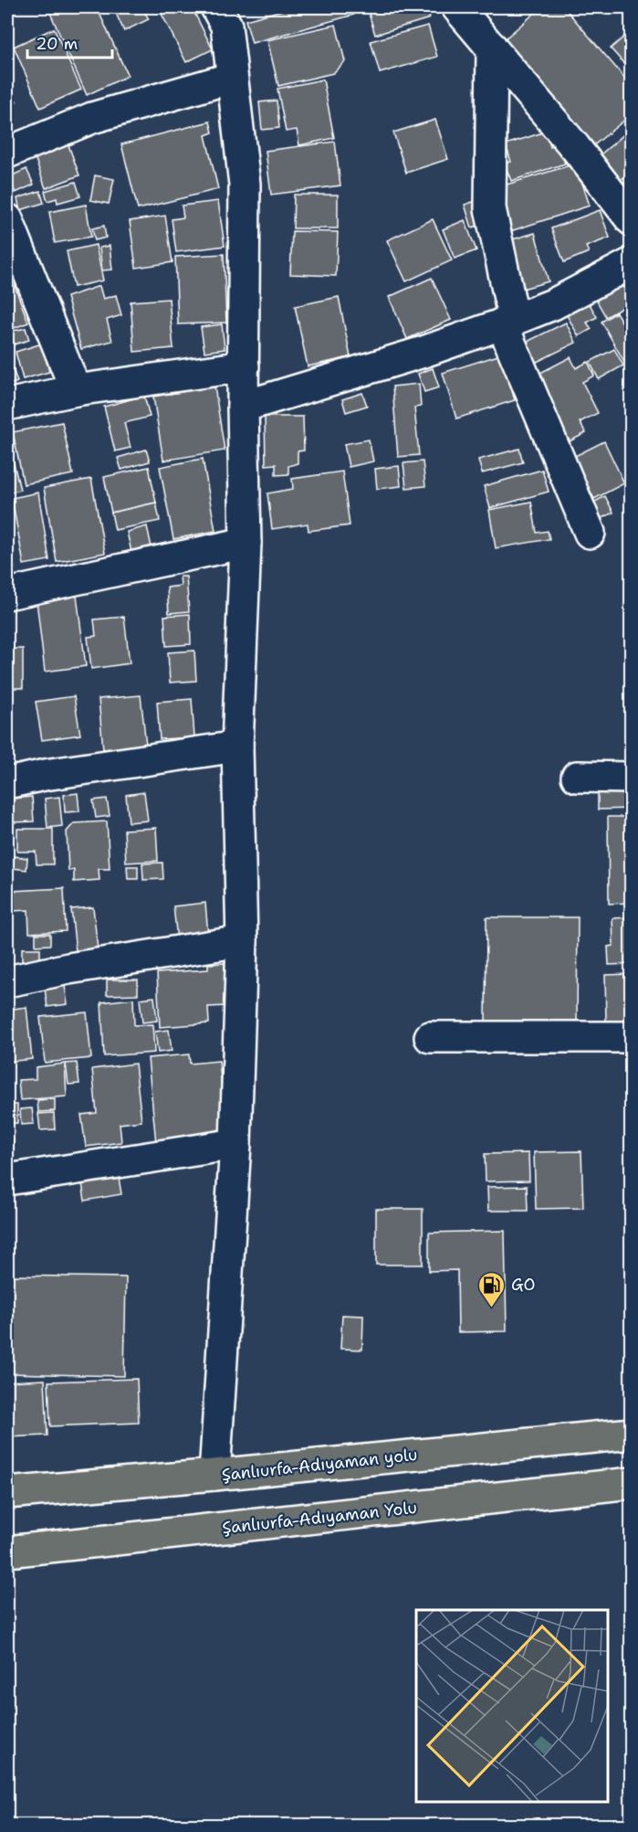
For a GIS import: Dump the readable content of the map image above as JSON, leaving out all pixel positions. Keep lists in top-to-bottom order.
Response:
{
  "streets": {
    "highway": ["Şanlıurfa-Adıyaman yolu", "Şanlıurfa-Adıyaman Yolu"]
  },
  "places": {
    "fuel station": ["GO"]
  },
  "scale_bar": "20 m"
}
